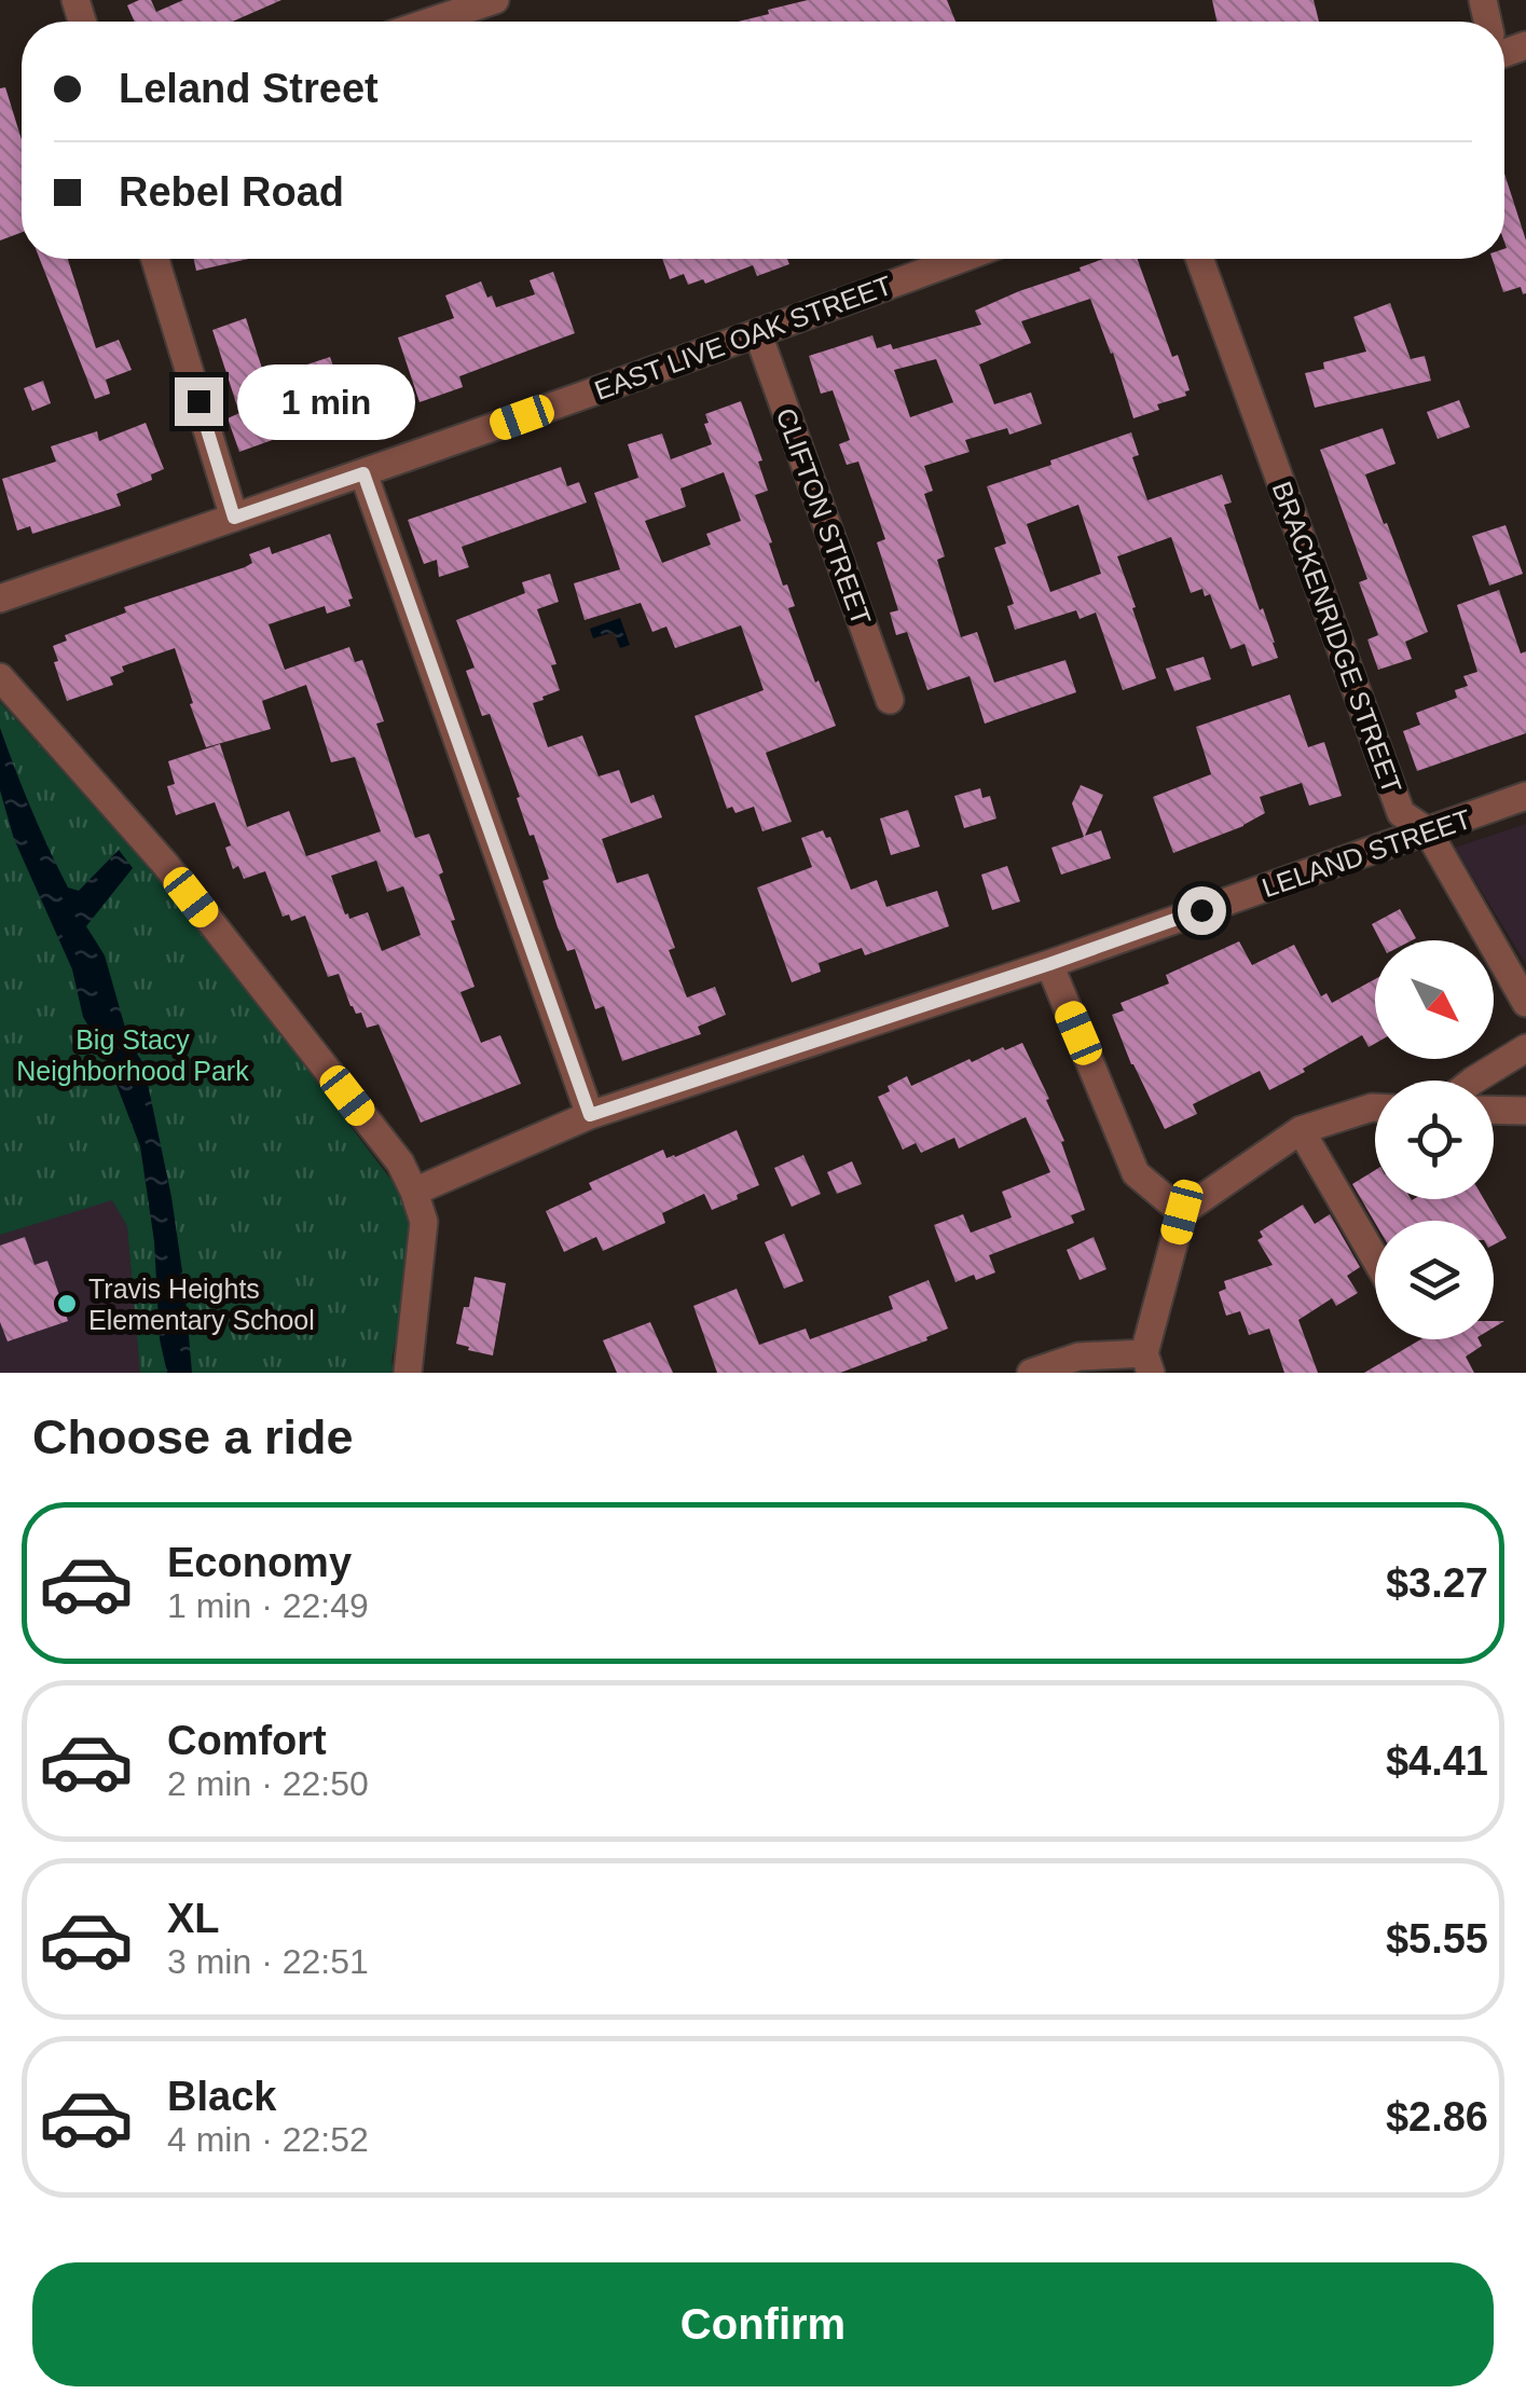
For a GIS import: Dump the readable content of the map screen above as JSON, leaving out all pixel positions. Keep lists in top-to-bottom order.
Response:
{
  "streets": {
    "street": [
      "EAST LIVE OAK STREET",
      "CLIFTON STREET",
      "BRACKENRIDGE STREET",
      "LELAND STREET"
    ]
  },
  "crossings": [
    ["EAST LIVE OAK STREET", "CLIFTON STREET"],
    ["BRACKENRIDGE STREET", "LELAND STREET"]
  ],
  "parks": ["Big Stacy Neighborhood Park"],
  "places": ["Travis Heights Elementary School"],
  "north": "bottom right",
  "page": {
    "banner": ["Leland Street", "Rebel Road"],
    "bubble": "1 min",
    "heading": "Choose a ride",
    "list": [
      {
        "name": "Economy",
        "note": "1 min · 22:49",
        "value": "$3.27"
      },
      {
        "name": "Comfort",
        "note": "2 min · 22:50",
        "value": "$4.41"
      },
      {
        "name": "XL",
        "note": "3 min · 22:51",
        "value": "$5.55"
      },
      {
        "name": "Black",
        "note": "4 min · 22:52",
        "value": "$2.86"
      }
    ],
    "buttons": "Confirm"
  }
}
